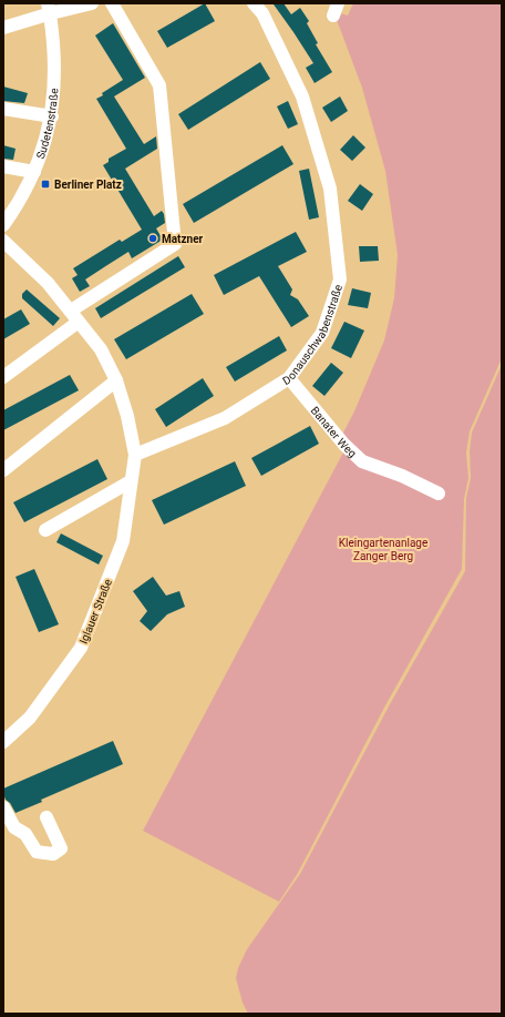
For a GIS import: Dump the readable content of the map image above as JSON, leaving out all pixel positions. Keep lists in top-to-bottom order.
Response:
{
  "streets": {
    "street": [
      "Sudetenstraße",
      "Donauschwabenstraße",
      "Banater Weg",
      "Iglauer Straße"
    ]
  },
  "crossings": [
    ["Donauschwabenstraße", "Banater Weg"],
    ["Donauschwabenstraße", "Iglauer Straße"]
  ],
  "parks": ["Kleingartenanlage Zanger Berg"],
  "places": {
    "transit": ["Berliner Platz"],
    "other": ["Matzner"]
  }
}
